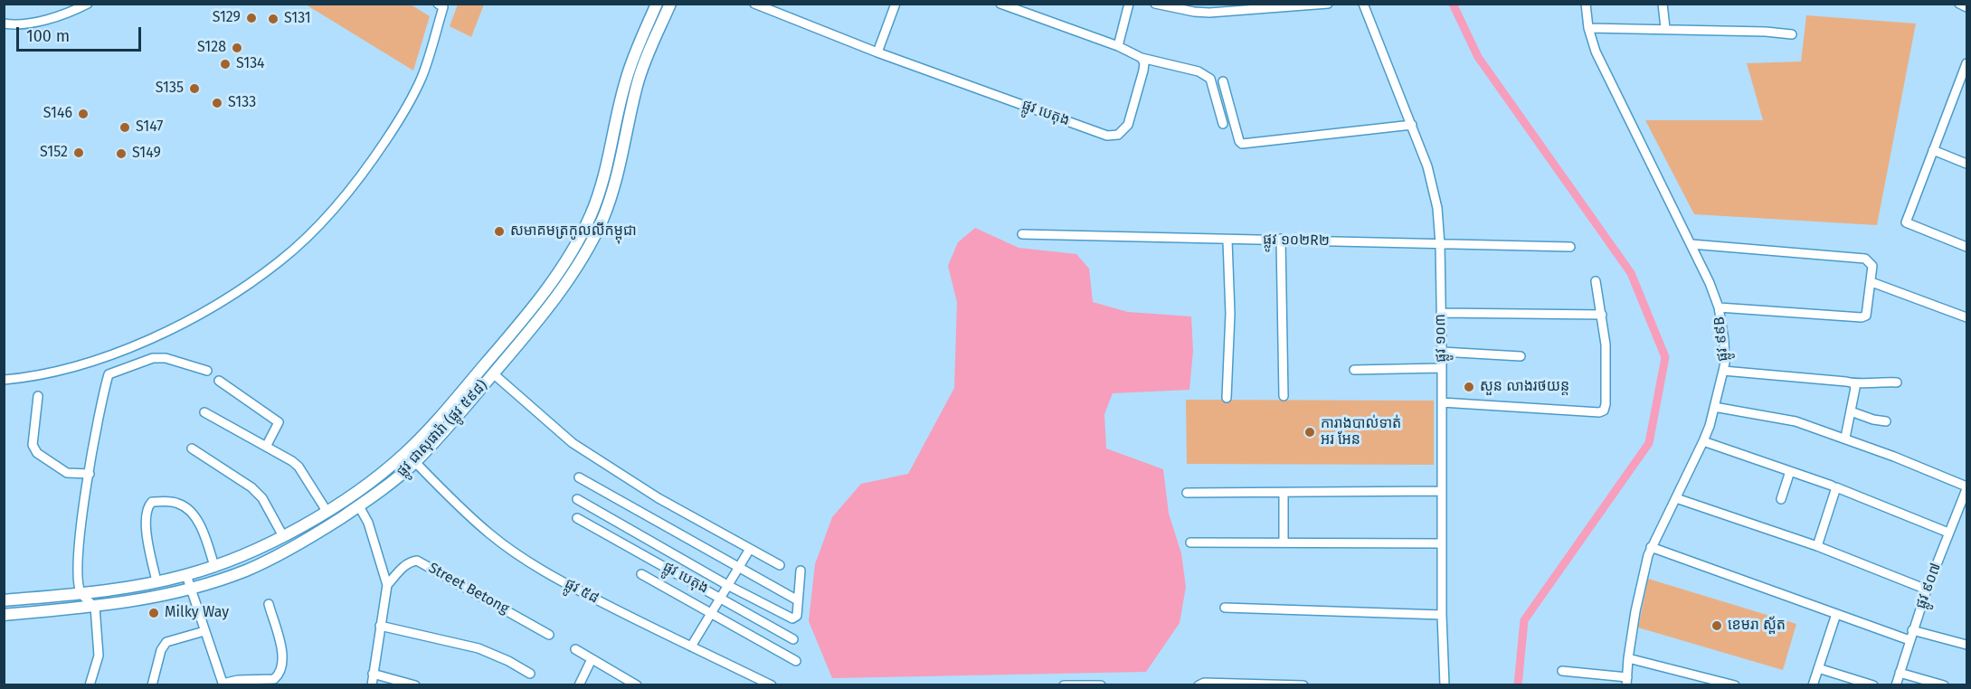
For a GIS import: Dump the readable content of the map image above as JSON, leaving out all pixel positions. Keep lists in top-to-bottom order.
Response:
{
  "streets": {
    "main road": ["ផ្លូវ ជាសុផារ៉ា (ផ្លូវ ៥៩៨)"],
    "street": [
      "ផ្លូវ បេតុង",
      "ផ្លូវ ១០២R២",
      "ផ្លូវ ១០៣",
      "ផ្លូវ ៩៩B",
      "ផ្លូវ ៩០៧",
      "Street Betong",
      "ផ្លូវ ៥៨"
    ]
  },
  "crossings": [
    ["ផ្លូវ ១០២R២", "ផ្លូវ ១០៣"],
    ["ផ្លូវ ជាសុផារ៉ា (ផ្លូវ ៥៩៨)", "ផ្លូវ ៥៨"]
  ],
  "places": [
    "S129",
    "S131",
    "S128",
    "S134",
    "S135",
    "S133",
    "S146",
    "S147",
    "S152",
    "S149",
    "សមាគមត្រកូលលីកម្ពុជា",
    "សួន លាងរថយន្ត",
    "ការាងបាល់ទាត់ អរ អែន",
    "Milky Way",
    "ខេមរា ស្ព័ត"
  ],
  "scale_bar": "100 m"
}
